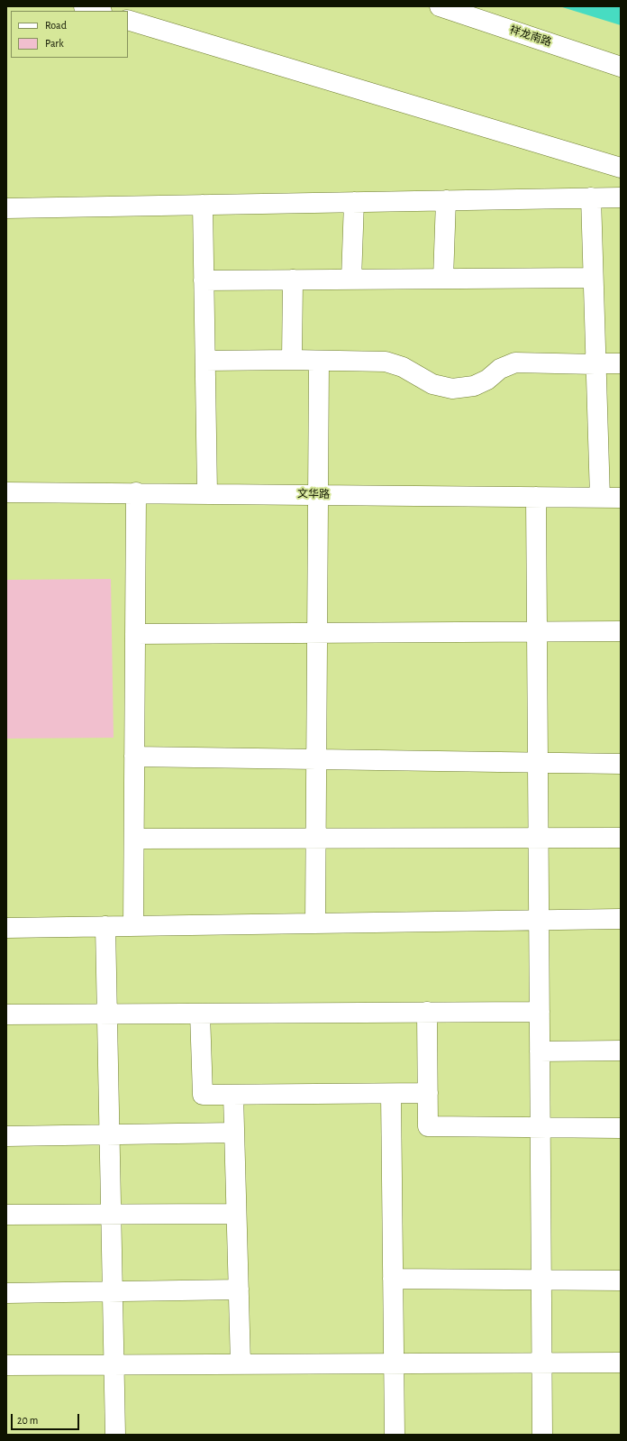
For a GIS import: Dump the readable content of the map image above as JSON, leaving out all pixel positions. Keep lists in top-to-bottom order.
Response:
{
  "streets": {
    "street": ["祥龙南路", "文华路"]
  },
  "legend": ["Road", "Park"],
  "scale_bar": "20 m"
}
